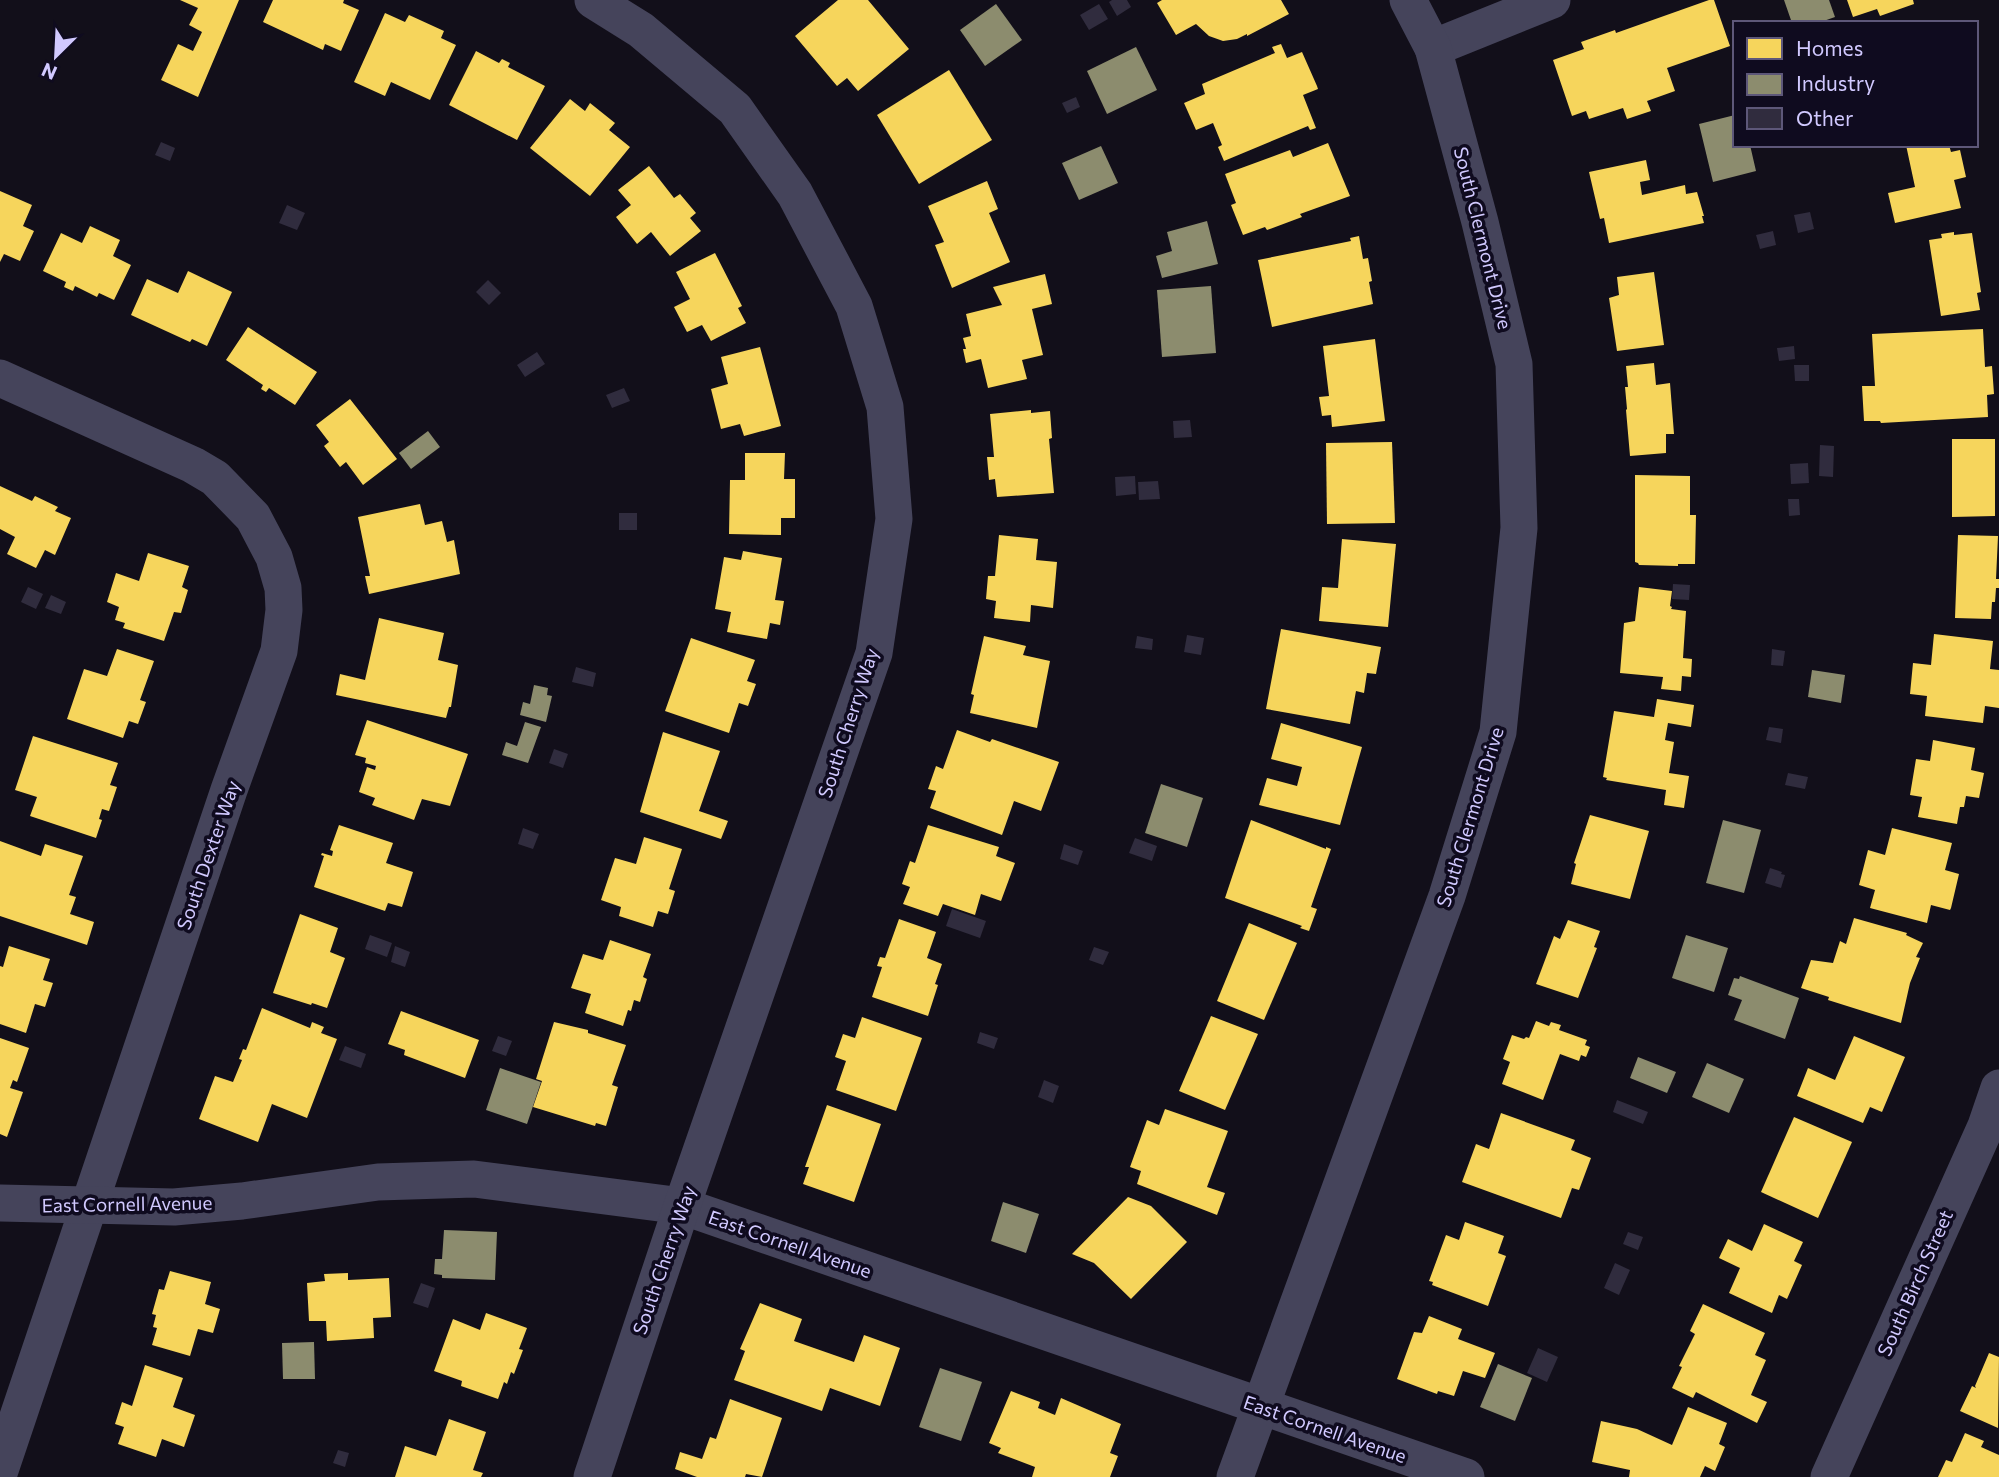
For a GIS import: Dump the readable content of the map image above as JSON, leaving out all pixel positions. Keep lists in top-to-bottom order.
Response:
{
  "streets": {
    "street": [
      "South Clermont Drive",
      "South Cherry Way",
      "South Dexter Way",
      "East Cornell Avenue",
      "South Birch Street"
    ]
  },
  "crossings": [
    ["South Clermont Drive", "East Cornell Avenue"],
    ["South Cherry Way", "East Cornell Avenue"],
    ["South Dexter Way", "East Cornell Avenue"]
  ],
  "legend": ["Homes", "Industry", "Other"],
  "north": "bottom left"
}
